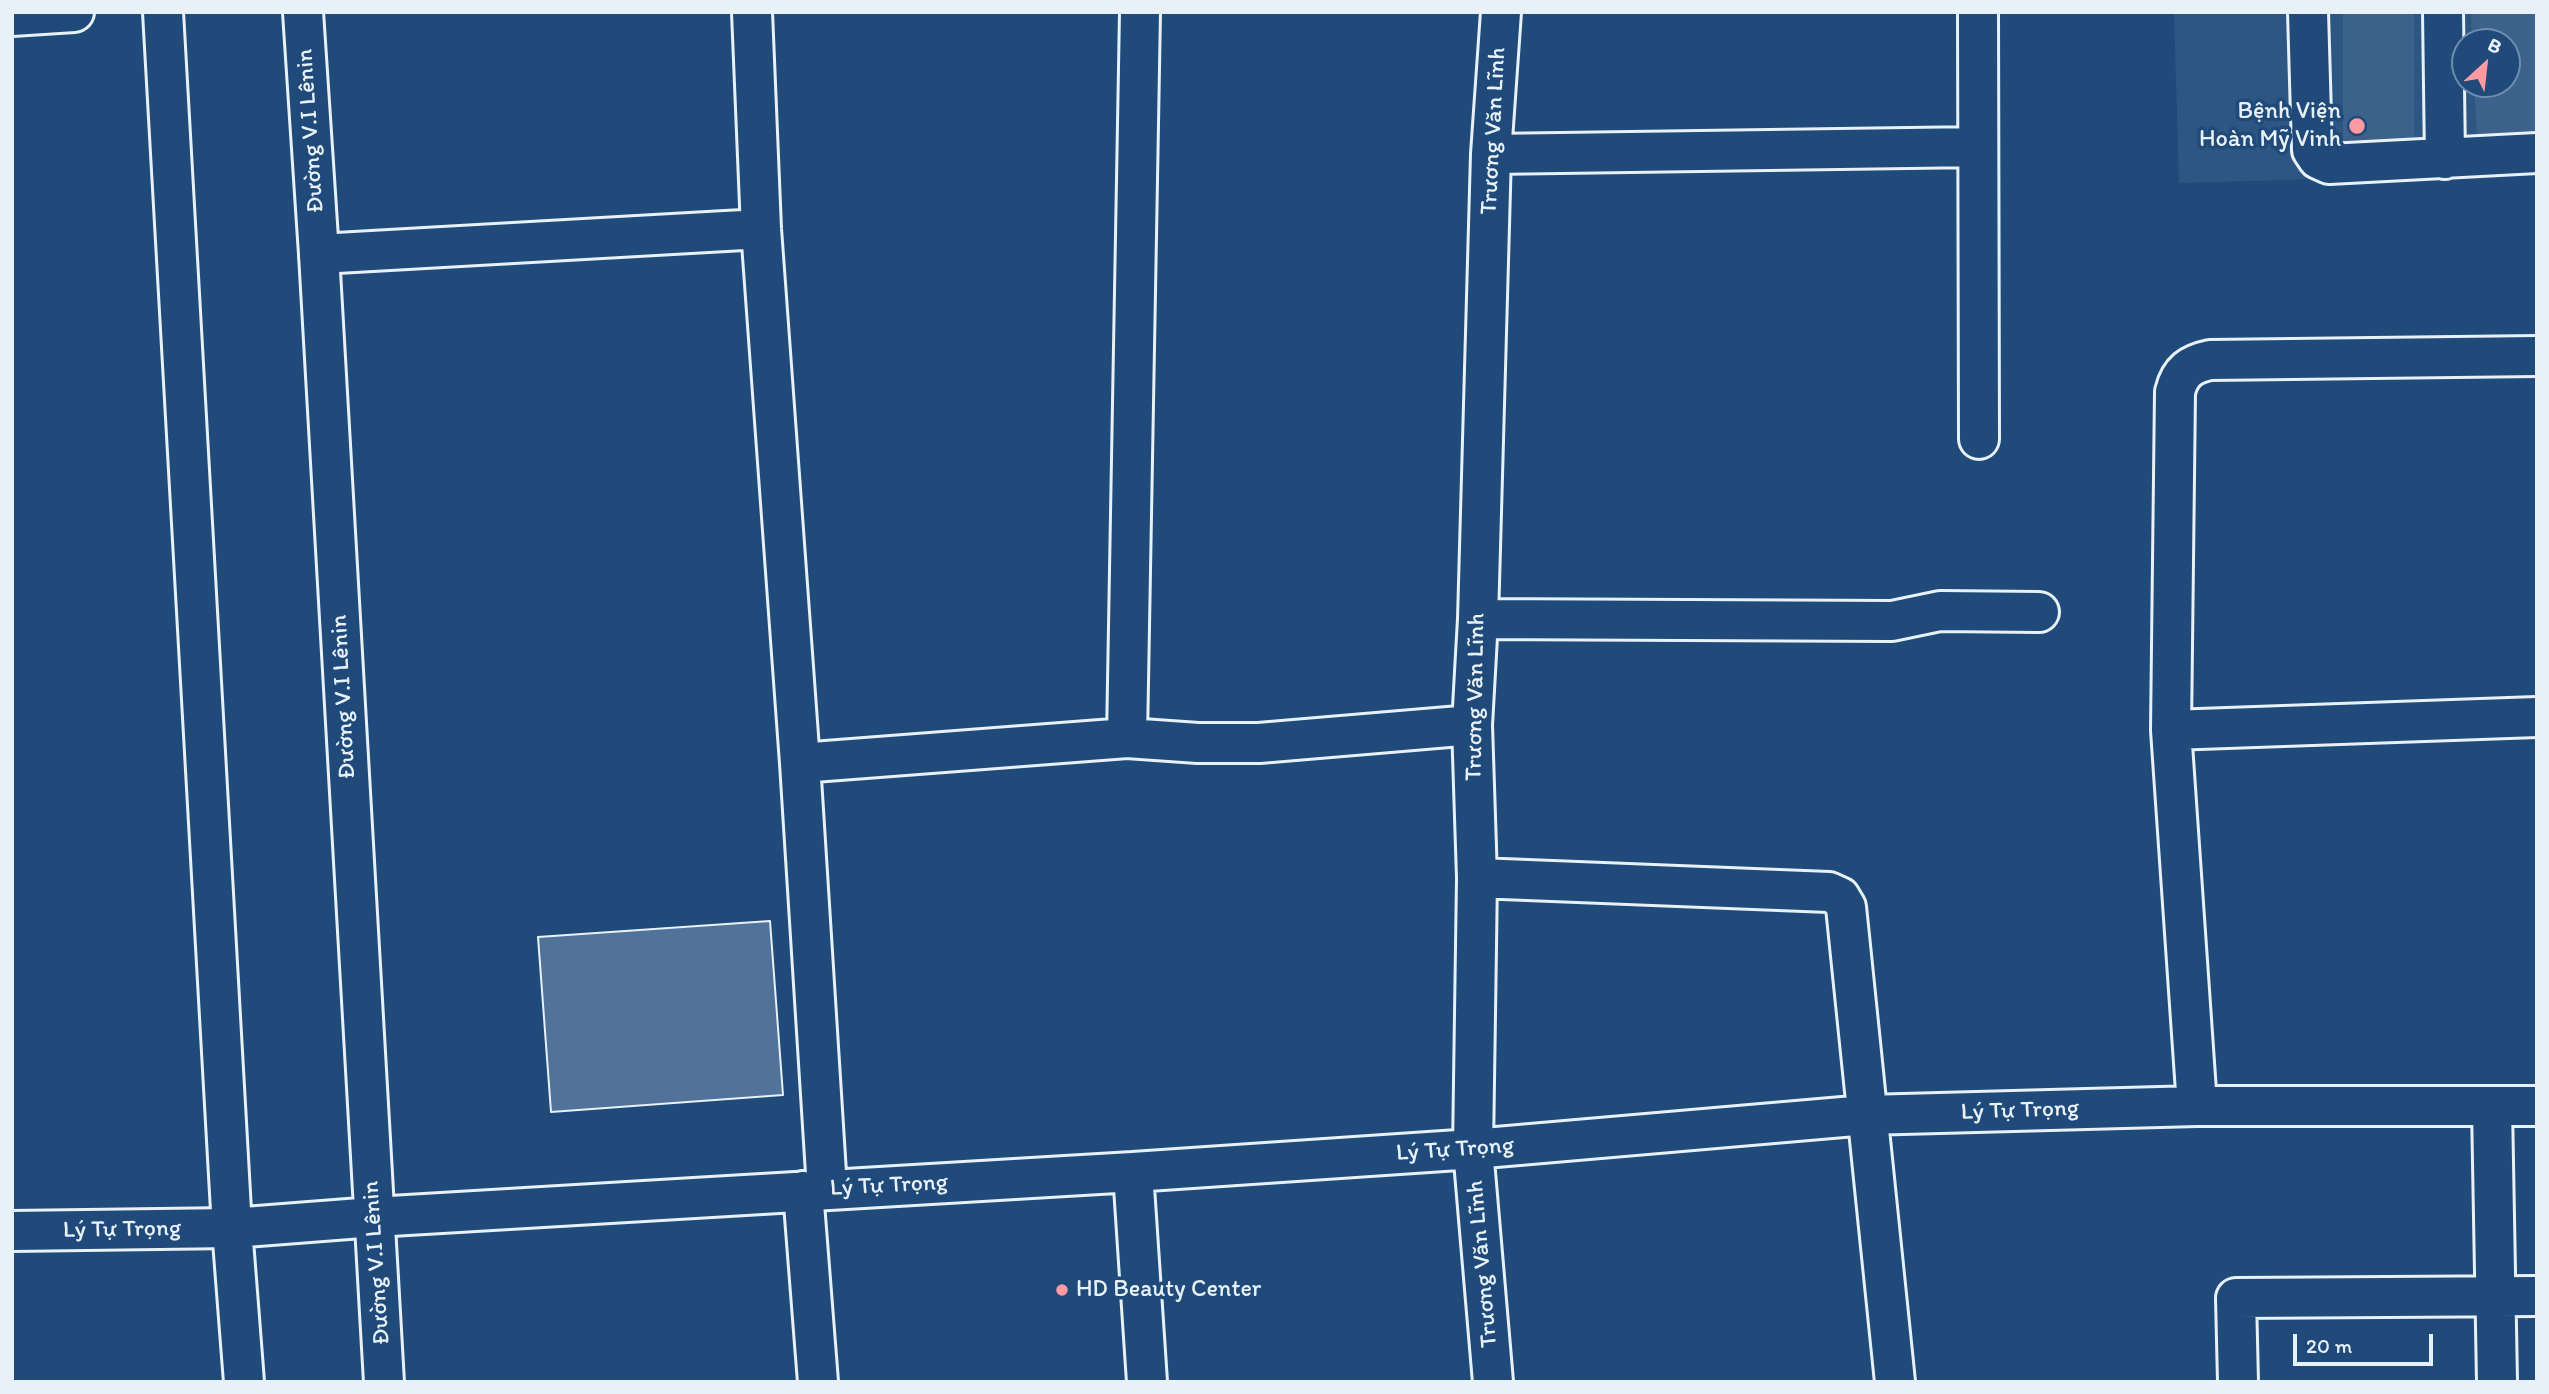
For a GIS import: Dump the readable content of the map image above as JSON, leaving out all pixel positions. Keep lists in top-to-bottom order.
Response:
{
  "streets": {
    "street": ["Đường V.I Lênin", "Trương Văn Lĩnh", "Lý Tự Trọng"]
  },
  "crossings": [
    ["Đường V.I Lênin", "Lý Tự Trọng"],
    ["Trương Văn Lĩnh", "Lý Tự Trọng"]
  ],
  "places": ["Bệnh Viện Hoàn Mỹ Vinh", "HD Beauty Center"],
  "scale_bar": "20 m",
  "north": "top right"
}
